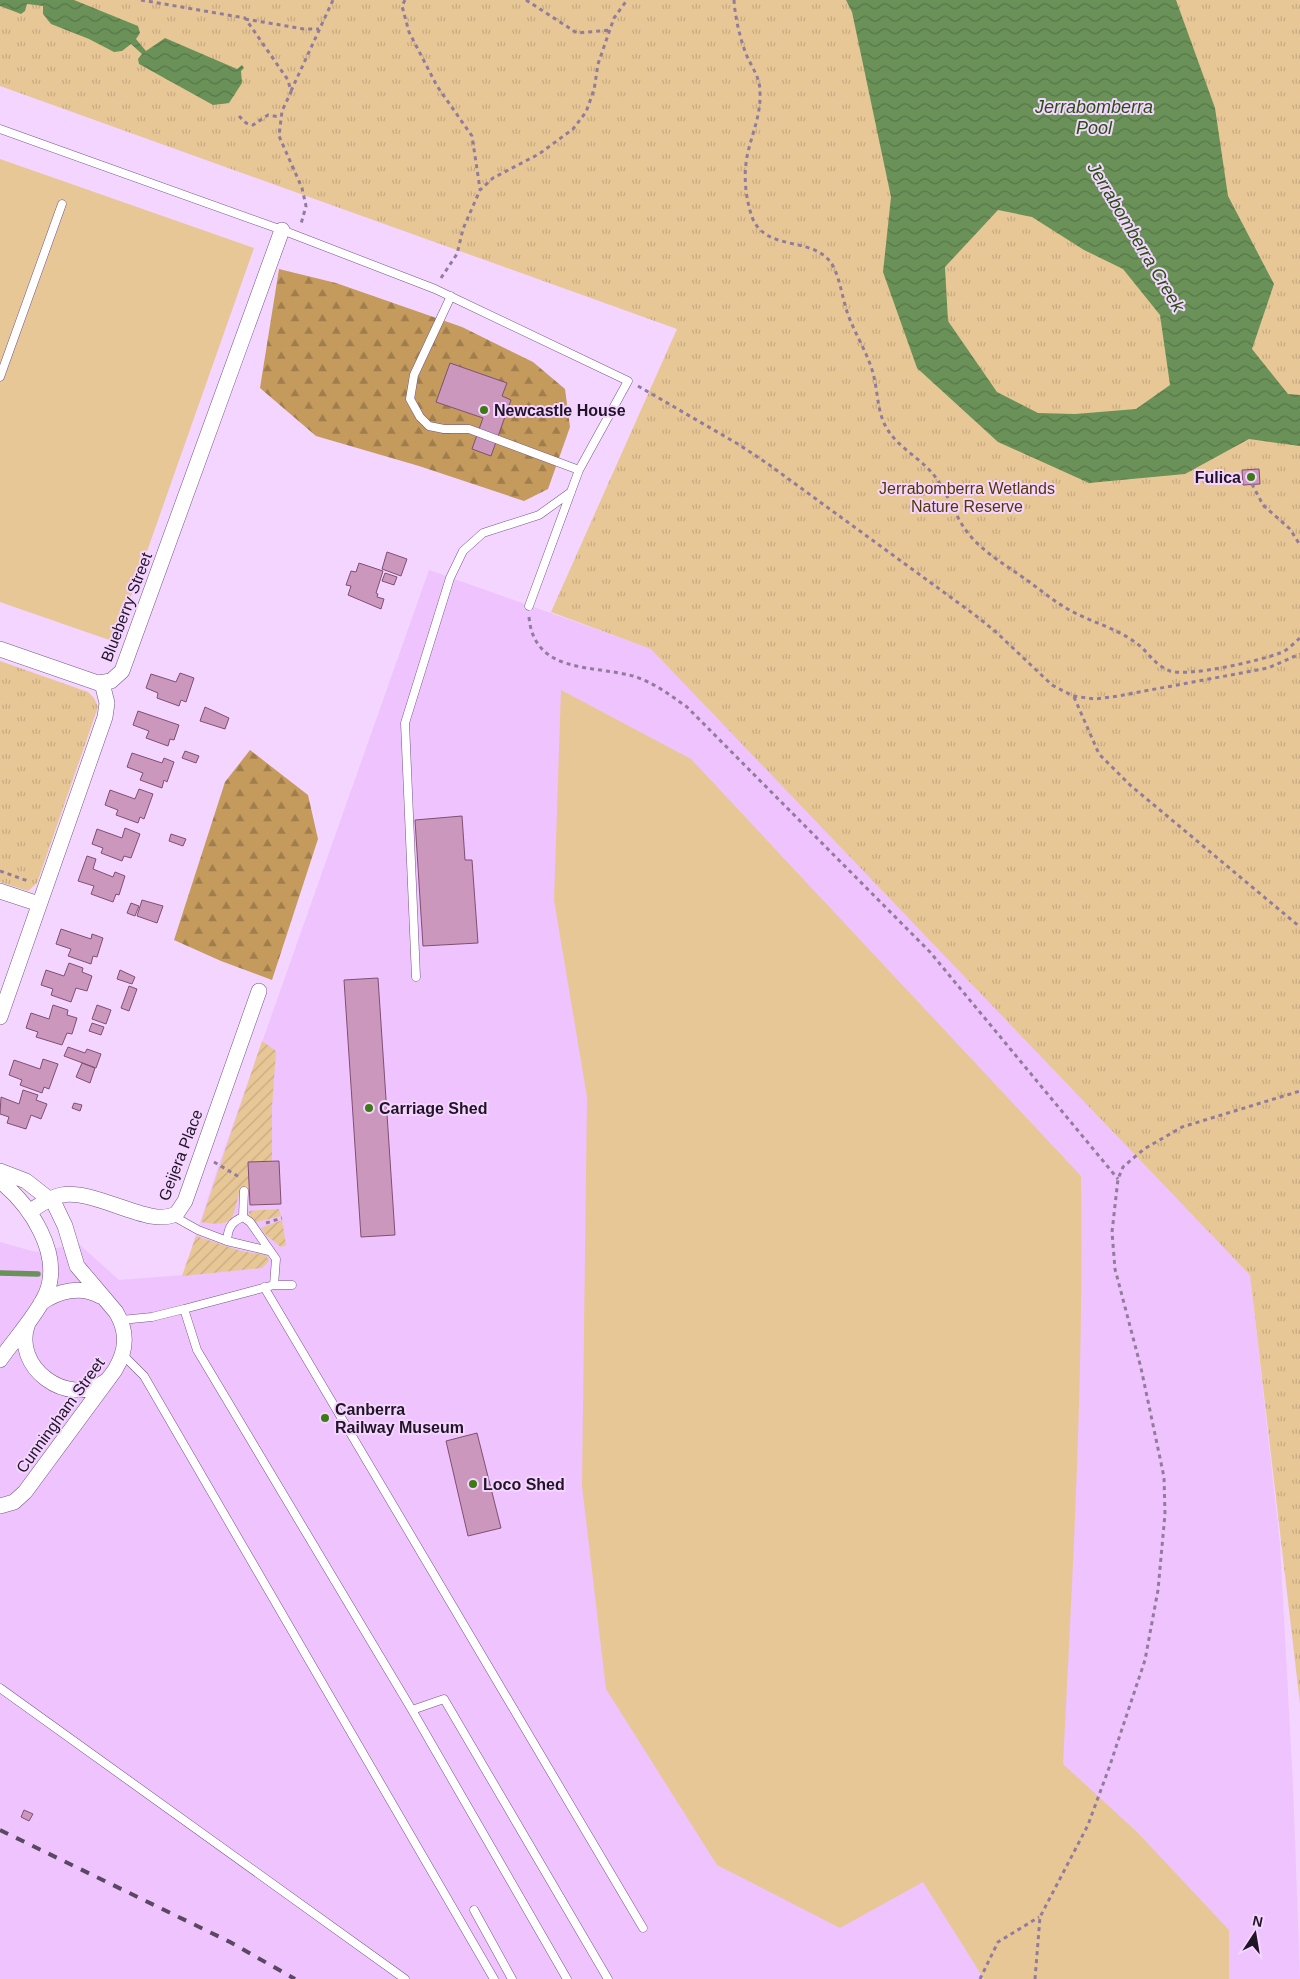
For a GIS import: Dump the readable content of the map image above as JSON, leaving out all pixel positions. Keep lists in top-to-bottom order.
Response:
{
  "streets": {
    "street": ["Blueberry Street", "Geijera Place", "Cunningham Street"]
  },
  "crossings": [
    ["Geijera Place", "Cunningham Street"]
  ],
  "water": ["Jerrabomberra Pool", "Jerrabomberra Creek"],
  "parks": ["Jerrabomberra Wetlands Nature Reserve"],
  "places": [
    "Newcastle House",
    "Fulica",
    "Carriage Shed",
    "Canberra Railway Museum",
    "Loco Shed"
  ],
  "north": "top"
}
